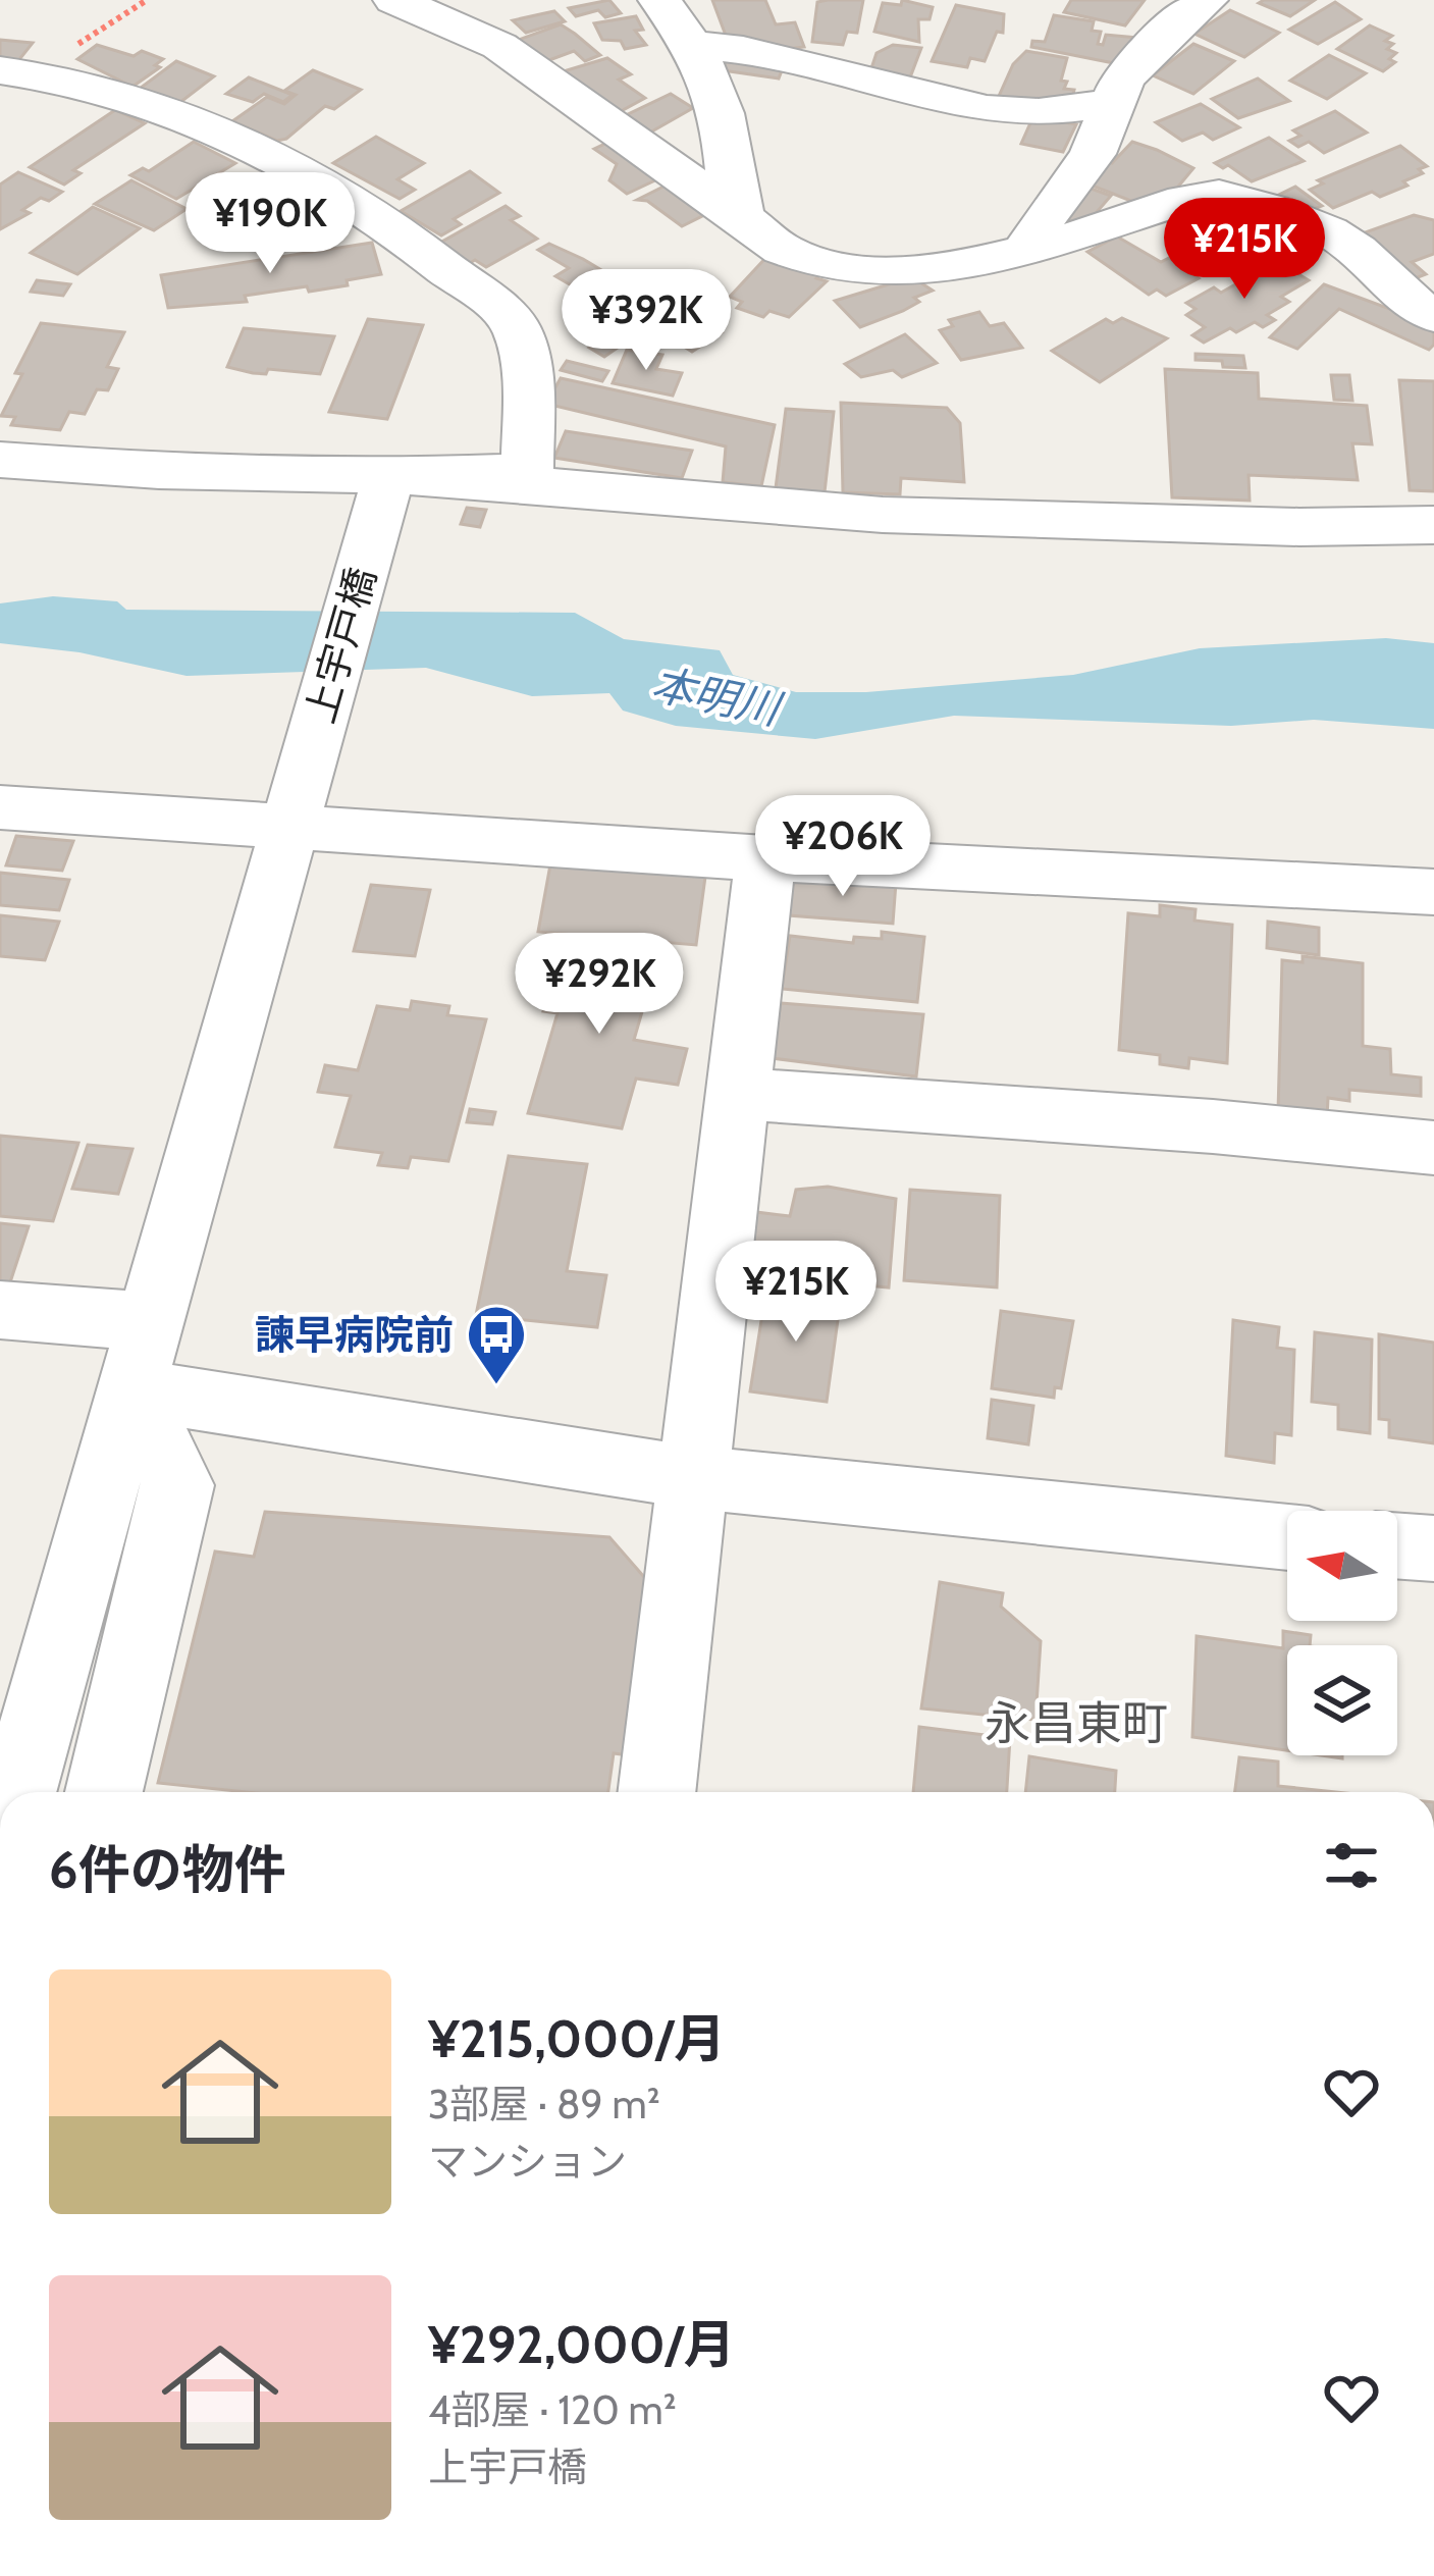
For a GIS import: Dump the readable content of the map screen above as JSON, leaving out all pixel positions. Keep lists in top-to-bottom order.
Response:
{
  "streets": {
    "street": ["上宇戸橋"]
  },
  "districts": ["永昌東町"],
  "water": ["本明川"],
  "places": {
    "bus stop": ["諫早病院前"]
  },
  "north": "left",
  "page": {
    "price": [
      "¥190K",
      "¥215K",
      "¥392K",
      "¥206K",
      "¥292K",
      "¥215K"
    ],
    "heading": "6件の物件",
    "list": [
      {
        "name": "¥215,000/月",
        "note": "3部屋 · 89 m² · マンション"
      },
      {
        "name": "¥292,000/月",
        "note": "4部屋 · 120 m² · 上宇戸橋"
      }
    ]
  }
}
